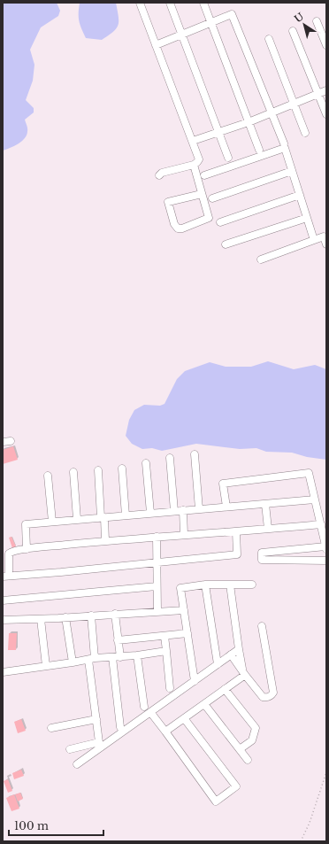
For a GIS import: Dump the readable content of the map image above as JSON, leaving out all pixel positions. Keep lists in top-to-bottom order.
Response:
{
  "scale_bar": "100 m",
  "north": "top left"
}
